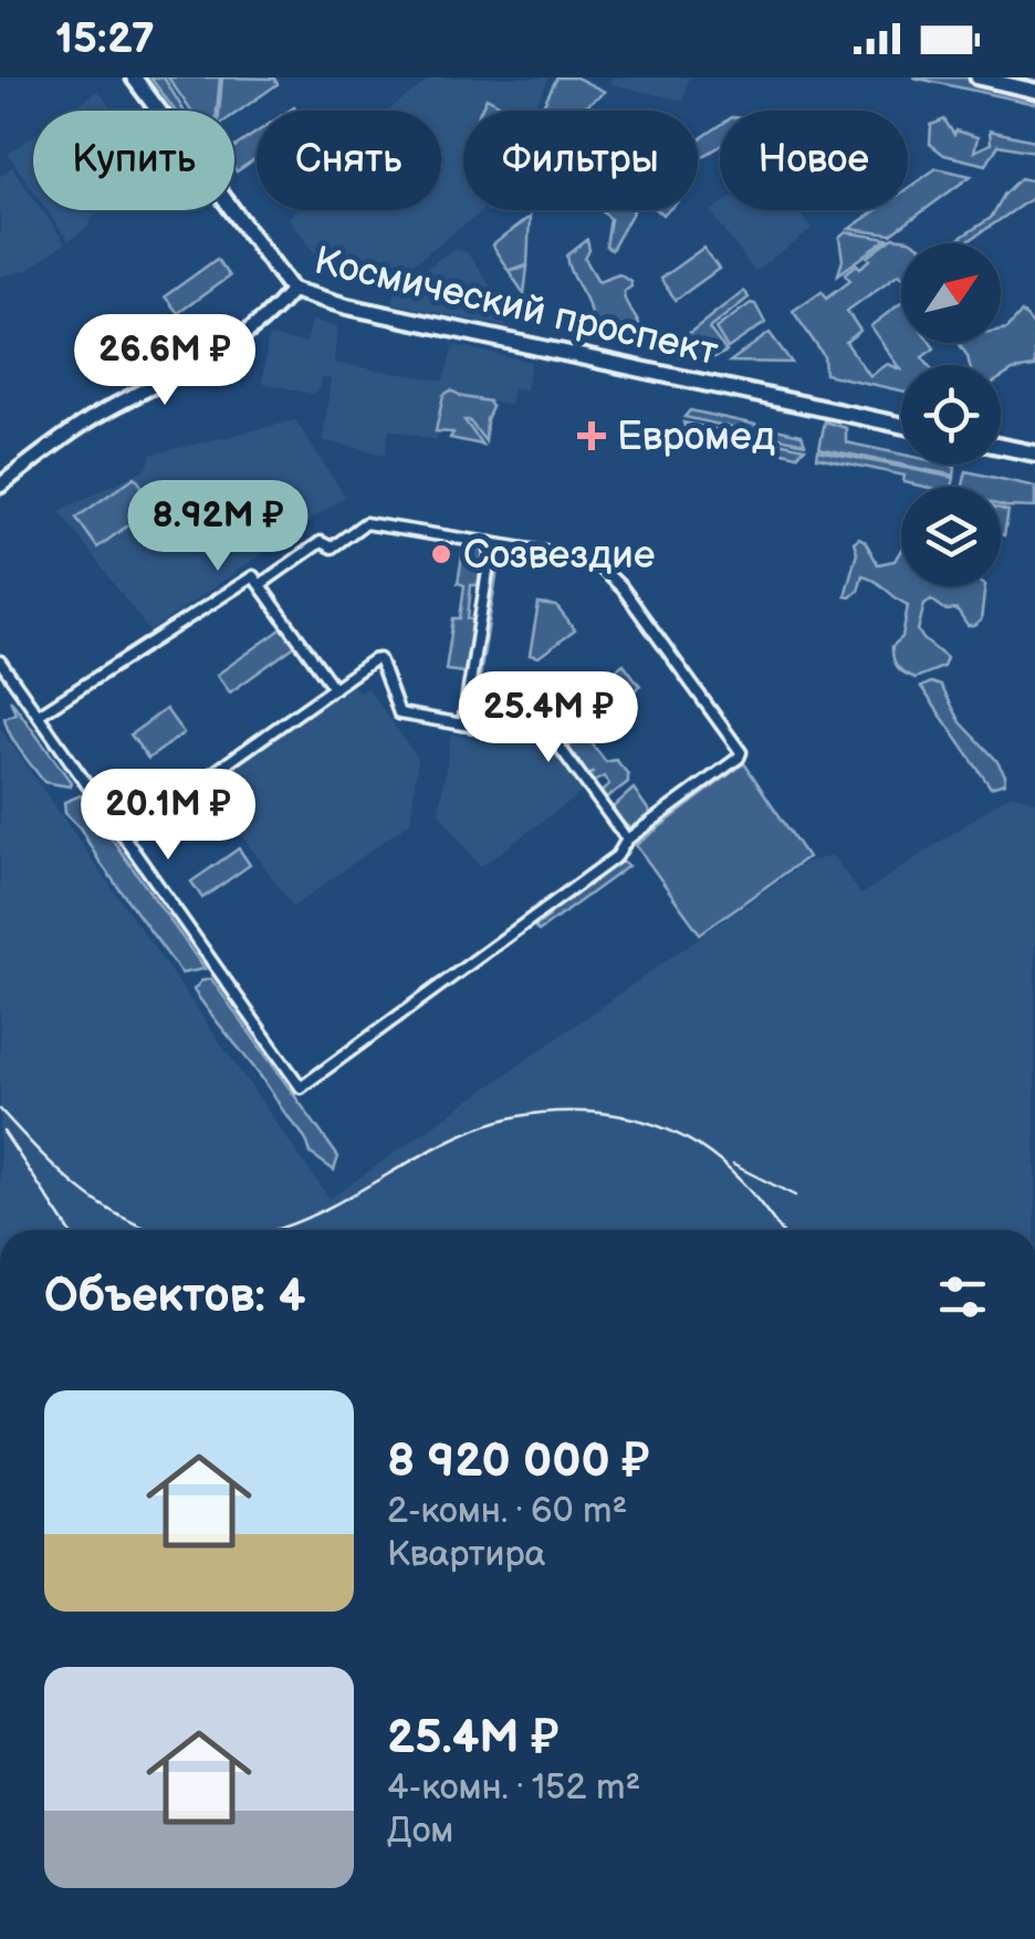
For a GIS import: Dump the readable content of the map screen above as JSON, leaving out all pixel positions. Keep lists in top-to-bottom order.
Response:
{
  "streets": {
    "main road": ["Космический проспект"]
  },
  "places": {
    "health": ["Евромед"],
    "other": ["Созвездие"]
  },
  "north": "top right",
  "page": {
    "status": "15:27",
    "chip": [
      "Купить",
      "Снять",
      "Фильтры",
      "Новое"
    ],
    "price": [
      "26.6M ₽",
      "8.92M ₽",
      "25.4M ₽",
      "20.1M ₽"
    ],
    "heading": "Объектов: 4",
    "list": [
      {
        "name": "8 920 000 ₽",
        "note": "2-комн. · 60 m² · Квартира"
      },
      {
        "name": "25.4M ₽",
        "note": "4-комн. · 152 m² · Дом"
      }
    ]
  }
}
